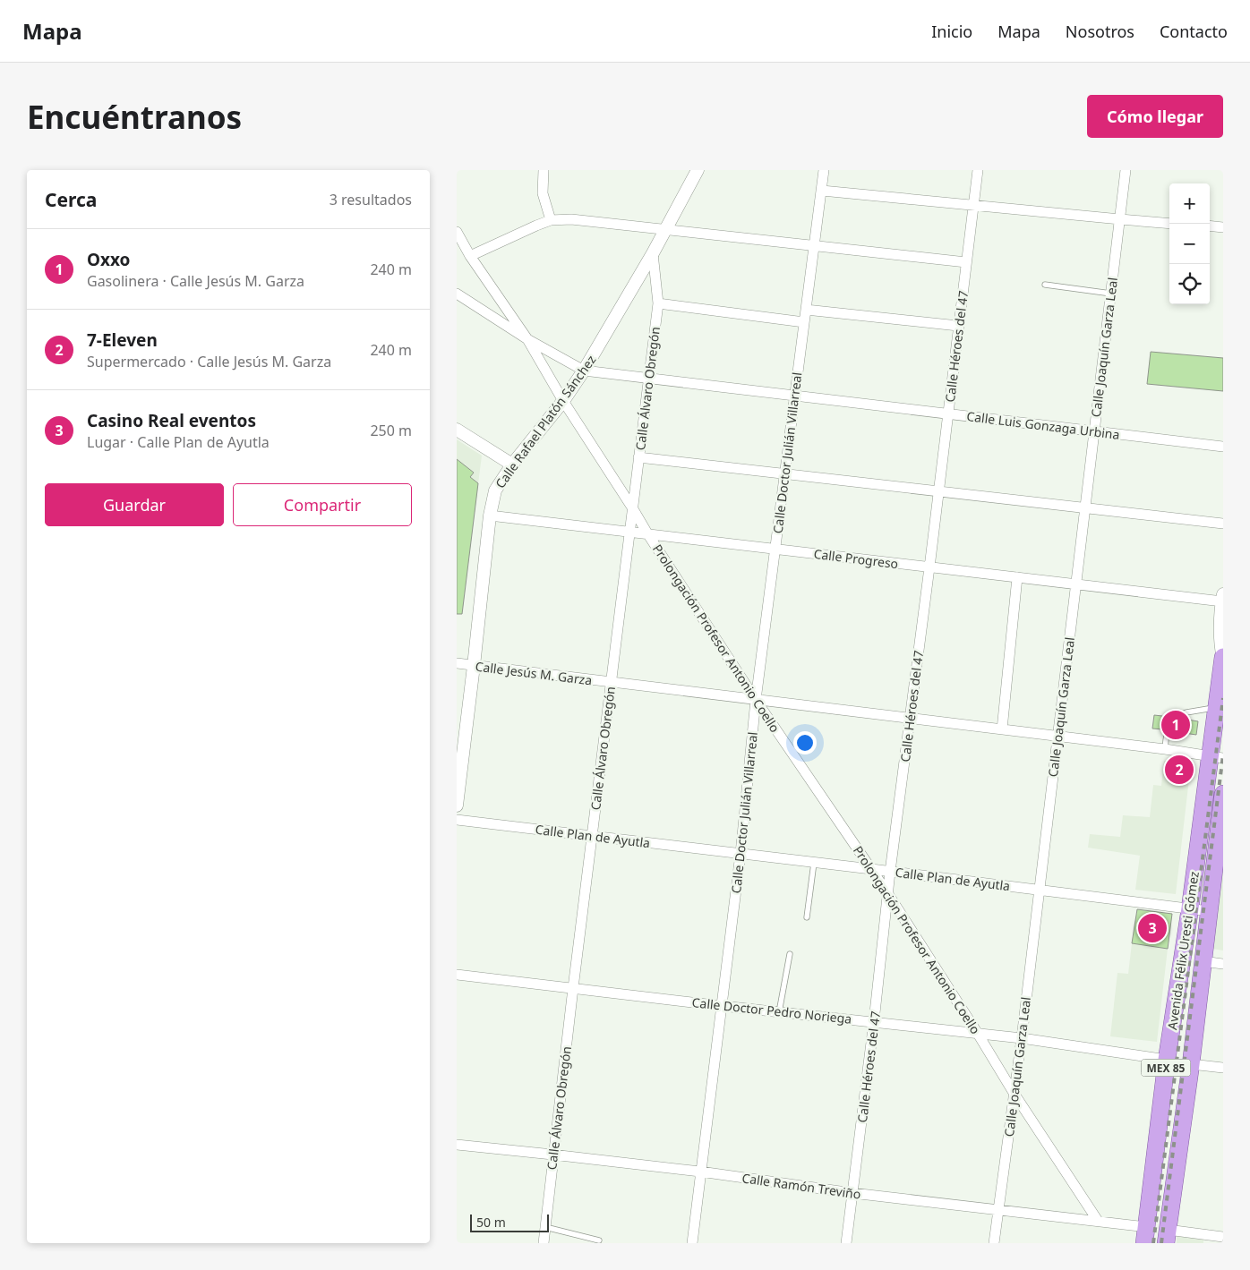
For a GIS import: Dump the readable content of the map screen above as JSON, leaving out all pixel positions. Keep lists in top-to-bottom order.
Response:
{
  "streets": {
    "main road": ["Avenida Félix Uresti Gómez", "MEX 85"],
    "street": [
      "Calle Héroes del 47",
      "Calle Joaquín Garza Leal",
      "Calle Álvaro Obregón",
      "Calle Rafael Platón Sánchez",
      "Calle Luis Gonzaga Urbina",
      "Calle Doctor Julián Villarreal",
      "Calle Progreso",
      "Prolongación Profesor Antonio Coello",
      "Calle Jesús M. Garza",
      "Calle Plan de Ayutla",
      "Calle Doctor Pedro Noriega",
      "Calle Ramón Treviño"
    ]
  },
  "crossings": [
    ["Calle Héroes del 47", "Calle Luis Gonzaga Urbina"],
    ["Calle Héroes del 47", "Calle Progreso"],
    ["Calle Héroes del 47", "Prolongación Profesor Antonio Coello"],
    ["Calle Héroes del 47", "Calle Jesús M. Garza"],
    ["Calle Héroes del 47", "Calle Plan de Ayutla"],
    ["Calle Héroes del 47", "Calle Doctor Pedro Noriega"],
    ["Calle Héroes del 47", "Calle Ramón Treviño"],
    ["Calle Joaquín Garza Leal", "Calle Luis Gonzaga Urbina"],
    ["Calle Joaquín Garza Leal", "Calle Progreso"],
    ["Calle Joaquín Garza Leal", "Prolongación Profesor Antonio Coello"],
    ["Calle Joaquín Garza Leal", "Calle Jesús M. Garza"],
    ["Calle Joaquín Garza Leal", "Calle Plan de Ayutla"],
    ["Calle Joaquín Garza Leal", "Calle Doctor Pedro Noriega"],
    ["Calle Joaquín Garza Leal", "Calle Ramón Treviño"],
    ["Calle Álvaro Obregón", "Calle Rafael Platón Sánchez"],
    ["Calle Álvaro Obregón", "Calle Luis Gonzaga Urbina"],
    ["Calle Álvaro Obregón", "Calle Progreso"],
    ["Calle Álvaro Obregón", "Prolongación Profesor Antonio Coello"],
    ["Calle Álvaro Obregón", "Calle Jesús M. Garza"],
    ["Calle Álvaro Obregón", "Calle Plan de Ayutla"],
    ["Calle Álvaro Obregón", "Calle Doctor Pedro Noriega"],
    ["Calle Álvaro Obregón", "Calle Ramón Treviño"],
    ["Calle Rafael Platón Sánchez", "Calle Luis Gonzaga Urbina"],
    ["Calle Rafael Platón Sánchez", "Calle Progreso"],
    ["Calle Rafael Platón Sánchez", "Prolongación Profesor Antonio Coello"],
    ["Calle Rafael Platón Sánchez", "Calle Jesús M. Garza"],
    ["Calle Luis Gonzaga Urbina", "Calle Doctor Julián Villarreal"],
    ["Calle Luis Gonzaga Urbina", "Prolongación Profesor Antonio Coello"],
    ["Calle Doctor Julián Villarreal", "Calle Progreso"],
    ["Calle Doctor Julián Villarreal", "Prolongación Profesor Antonio Coello"],
    ["Calle Doctor Julián Villarreal", "Calle Jesús M. Garza"],
    ["Calle Doctor Julián Villarreal", "Calle Plan de Ayutla"],
    ["Calle Doctor Julián Villarreal", "Calle Doctor Pedro Noriega"],
    ["Calle Doctor Julián Villarreal", "Calle Ramón Treviño"],
    ["Calle Progreso", "Prolongación Profesor Antonio Coello"],
    ["Prolongación Profesor Antonio Coello", "Calle Jesús M. Garza"],
    ["Prolongación Profesor Antonio Coello", "Calle Plan de Ayutla"],
    ["Prolongación Profesor Antonio Coello", "Calle Doctor Pedro Noriega"],
    ["Prolongación Profesor Antonio Coello", "Calle Ramón Treviño"],
    ["Calle Jesús M. Garza", "Avenida Félix Uresti Gómez"],
    ["Calle Plan de Ayutla", "Avenida Félix Uresti Gómez"],
    ["Avenida Félix Uresti Gómez", "Calle Doctor Pedro Noriega"],
    ["Avenida Félix Uresti Gómez", "Calle Ramón Treviño"]
  ],
  "scale_bar": "50 m",
  "page": {
    "header": "Mapa",
    "nav": [
      "Inicio",
      "Mapa",
      "Nosotros",
      "Contacto"
    ],
    "buttons": [
      "Cómo llegar",
      ["Guardar", "Compartir"]
    ],
    "title": "Encuéntranos",
    "heading": ["Cerca", "3 resultados"],
    "map_buttons": ["+", "−"],
    "list": [
      {
        "mark": "1",
        "name": "Oxxo",
        "note": "Gasolinera · Calle Jesús M. Garza",
        "value": "240 m"
      },
      {
        "mark": "2",
        "name": "7-Eleven",
        "note": "Supermercado · Calle Jesús M. Garza",
        "value": "240 m"
      },
      {
        "mark": "3",
        "name": "Casino Real eventos",
        "note": "Lugar · Calle Plan de Ayutla",
        "value": "250 m"
      }
    ],
    "pins": ["1", "2", "3"],
    "scale": "50 m"
  }
}
